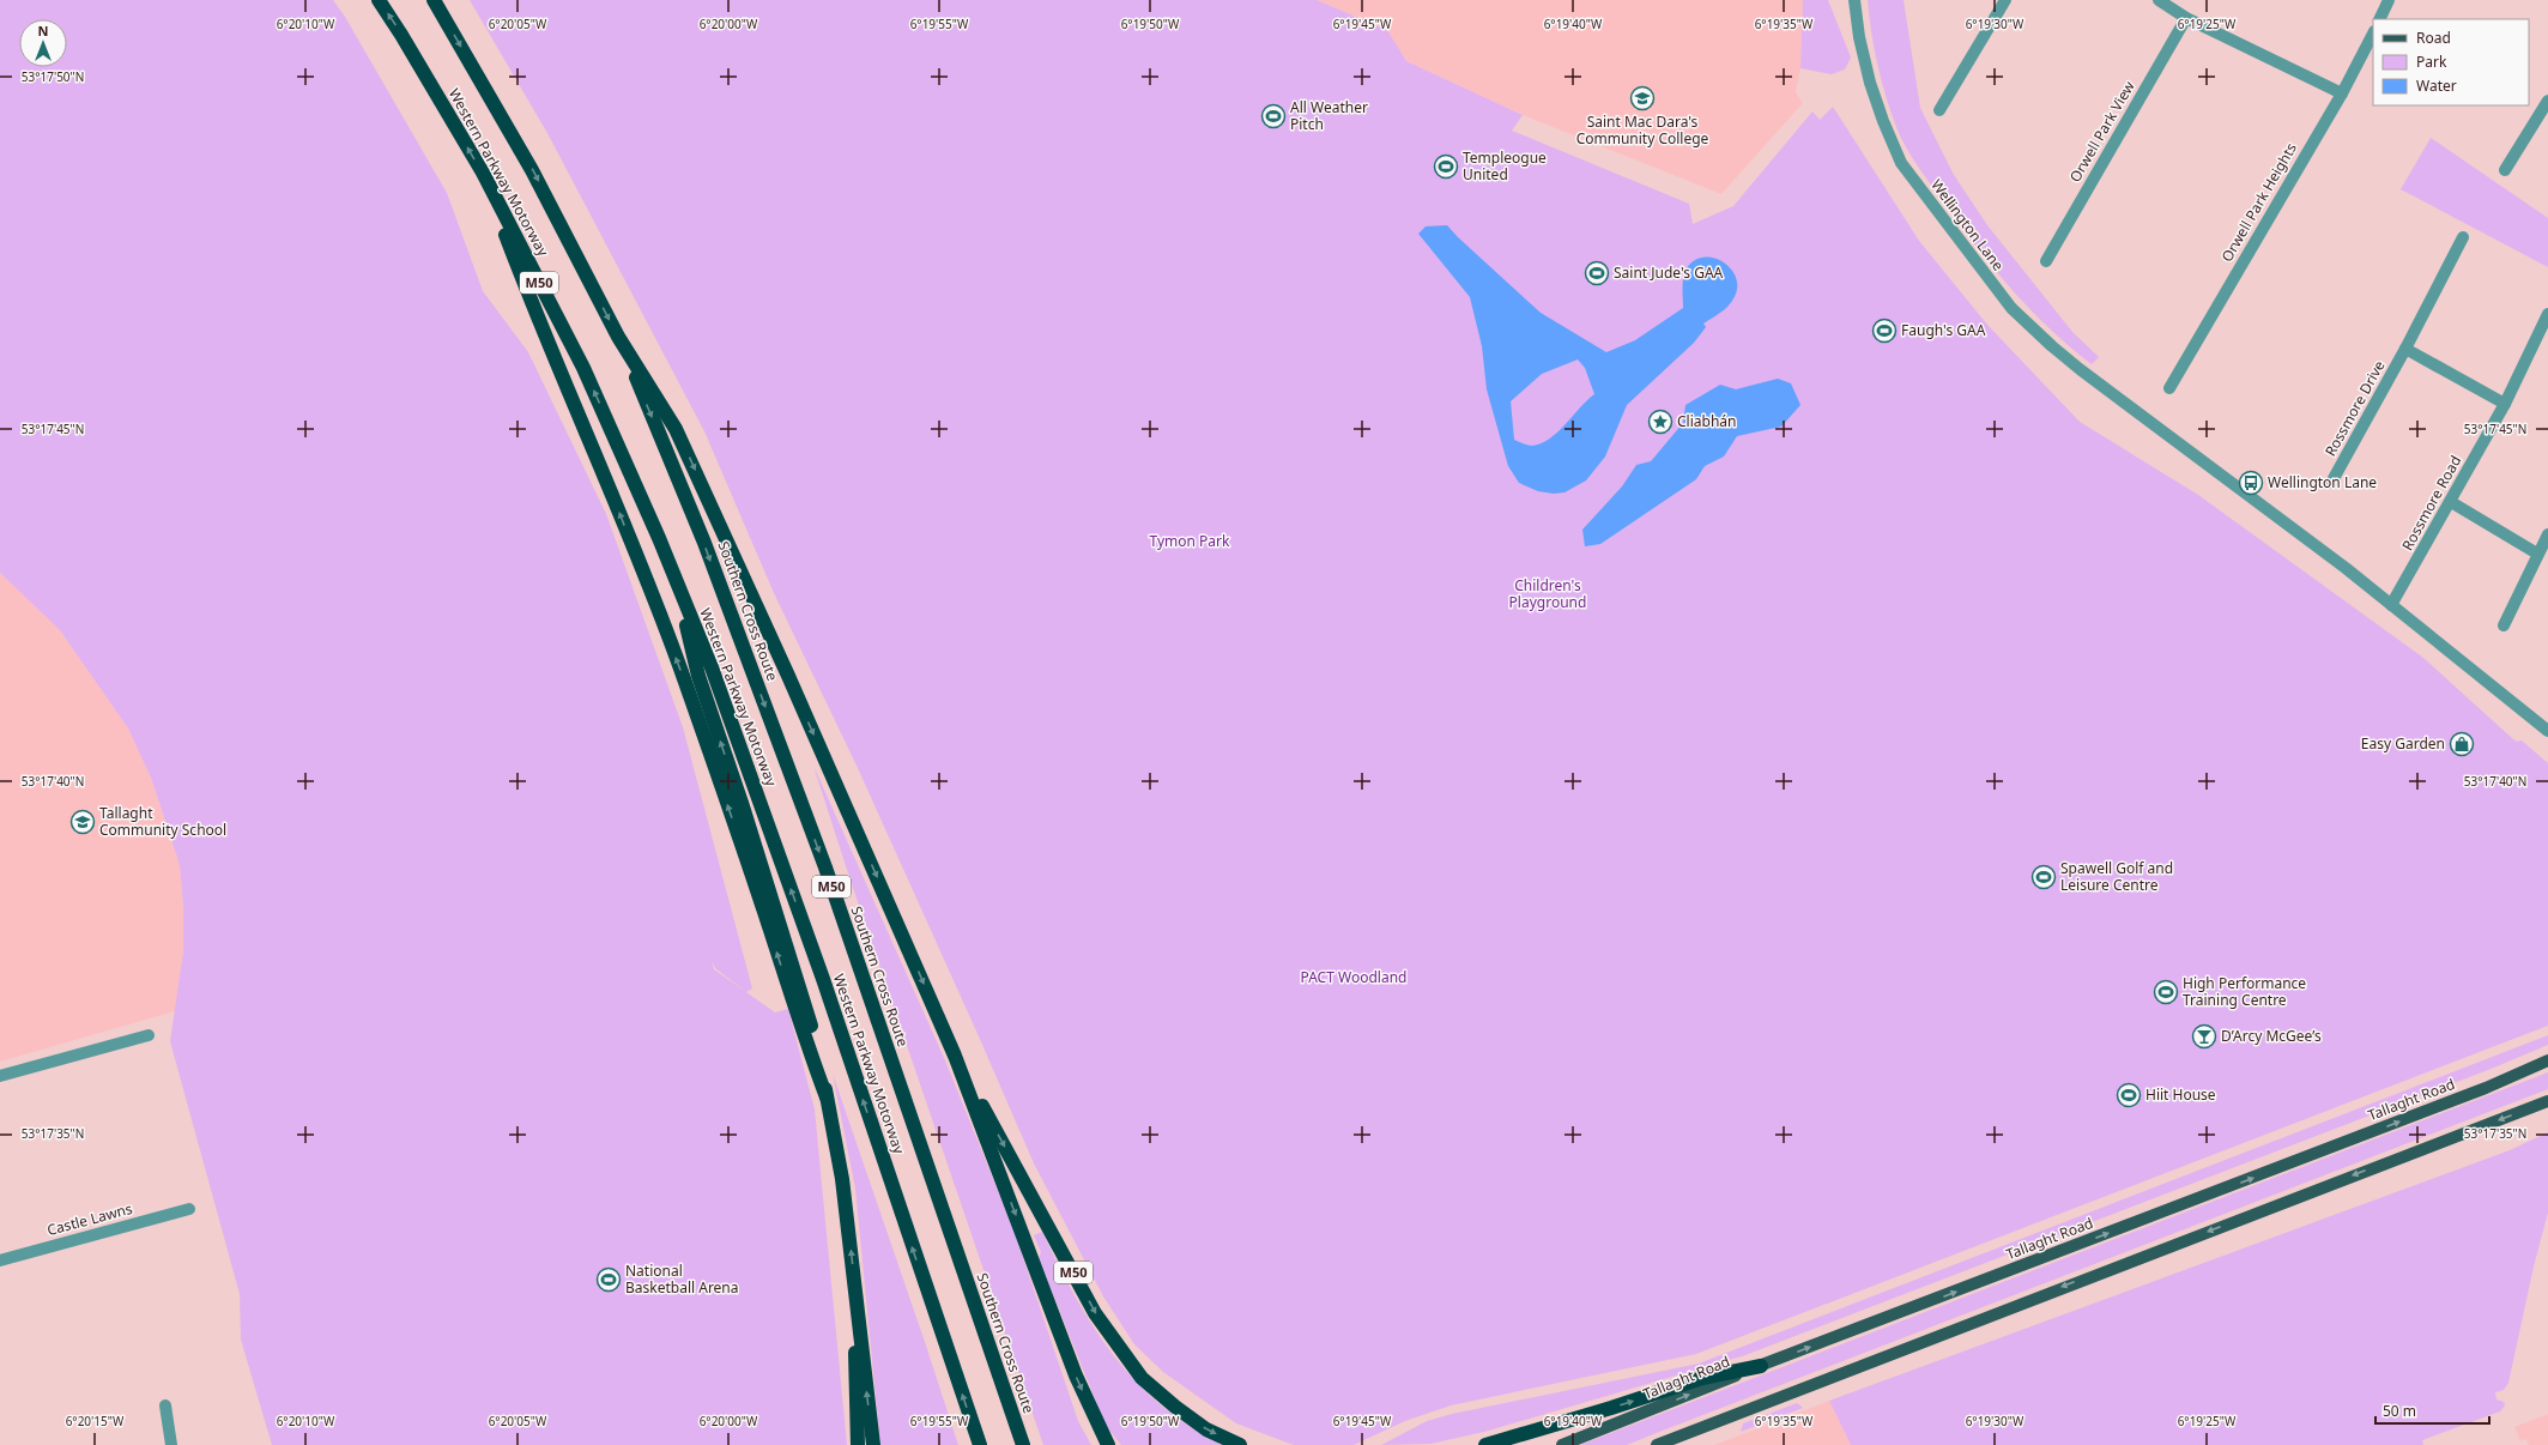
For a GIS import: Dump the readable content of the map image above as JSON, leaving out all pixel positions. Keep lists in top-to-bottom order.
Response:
{
  "streets": {
    "highway": ["Western Parkway Motorway", "M50", "Southern Cross Route"],
    "main road": ["Tallaght Road"],
    "street": [
      "Orwell Park View",
      "Orwell Park Heights",
      "Wellington Lane",
      "Rossmore Drive",
      "Rossmore Road",
      "Castle Lawns"
    ]
  },
  "crossings": [
    ["Western Parkway Motorway", "M50"],
    ["Western Parkway Motorway", "Southern Cross Route"],
    ["Wellington Lane", "Rossmore Road"],
    ["M50", "Southern Cross Route"]
  ],
  "parks": ["Tymon Park", "Children's Playground", "PACT Woodland"],
  "places": {
    "school or university": ["Saint Mac Dara's Community College", "Tallaght Community School"],
    "sports": [
      "All Weather Pitch",
      "Templeogue United",
      "Saint Jude's GAA",
      "Faugh's GAA",
      "Spawell Golf and Leisure Centre",
      "High Performance Training Centre",
      "Hiit House",
      "National Basketball Arena"
    ],
    "place": ["Cliabhán"],
    "bus stop": ["Wellington Lane"],
    "shop": ["Easy Garden"],
    "bar": ["D’Arcy McGee’s"]
  },
  "legend": ["Road", "Park", "Water"],
  "scale_bar": "50 m",
  "north": "top",
  "coordinates": [
    "6°20'10\"W",
    "6°20'05\"W",
    "6°20'00\"W",
    "6°19'55\"W",
    "6°19'50\"W",
    "6°19'45\"W",
    "6°19'40\"W",
    "6°19'35\"W",
    "6°19'30\"W",
    "6°19'25\"W",
    "53°17'50\"N",
    "53°17'45\"N",
    "53°17'40\"N",
    "53°17'35\"N",
    "6°20'15\"W"
  ]
}
